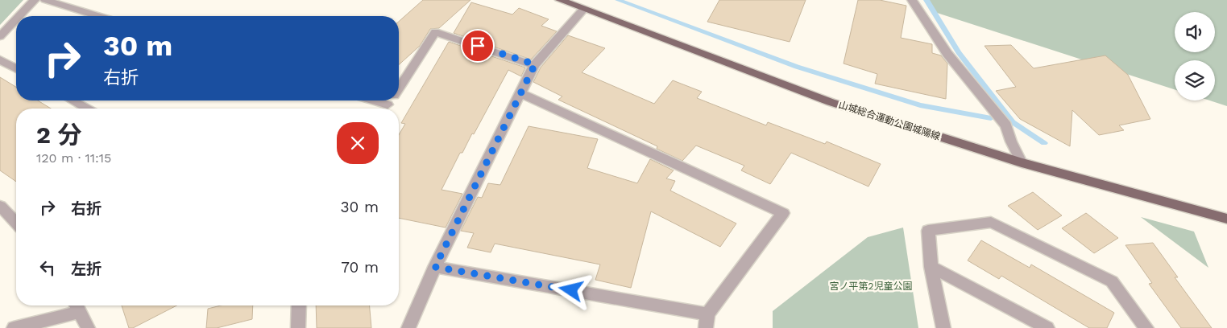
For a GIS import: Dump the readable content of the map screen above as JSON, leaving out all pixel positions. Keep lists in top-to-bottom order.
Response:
{
  "streets": {
    "main road": ["山城総合運動公園城陽線"]
  },
  "parks": ["宮ノ平第2児童公園"],
  "page": {
    "turn": ["30 m", "右折"],
    "heading": ["2 分", "120 m · 11:15"],
    "list": [
      {
        "name": "右折",
        "value": "30 m"
      },
      {
        "name": "左折",
        "value": "70 m"
      }
    ]
  }
}
